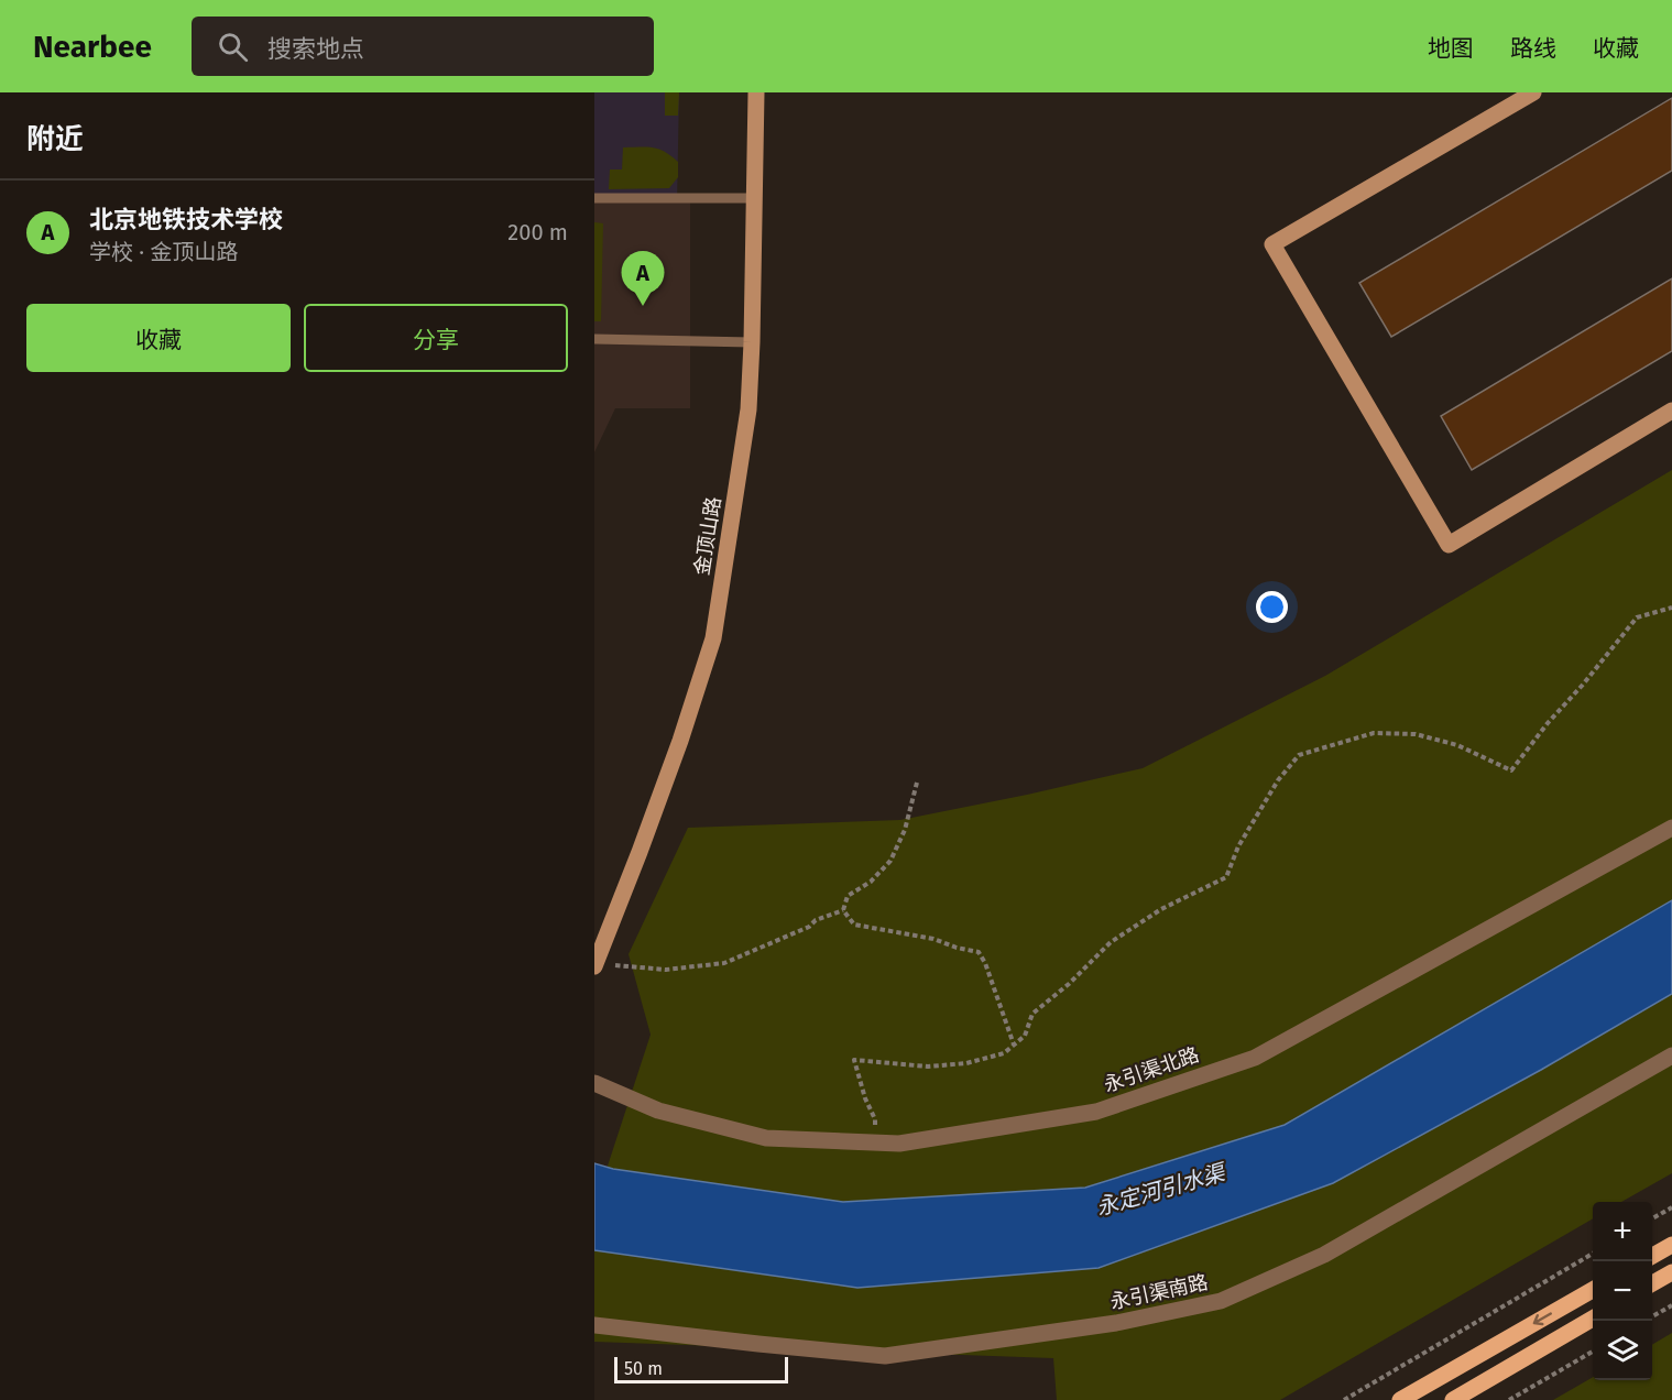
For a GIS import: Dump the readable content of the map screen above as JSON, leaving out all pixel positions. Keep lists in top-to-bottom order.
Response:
{
  "streets": {
    "street": ["金顶山路", "永引渠北路", "永引渠南路"]
  },
  "water": ["永定河引水渠"],
  "scale_bar": "50 m",
  "page": {
    "header": "Nearbee",
    "search": "搜索地点",
    "nav": ["地图", "路线", "收藏"],
    "heading": "附近",
    "list": [
      {
        "mark": "A",
        "name": "北京地铁技术学校",
        "note": "学校 · 金顶山路",
        "value": "200 m"
      }
    ],
    "pins": "A",
    "buttons": ["收藏", "分享"],
    "map_buttons": ["+", "−"],
    "scale": "50 m"
  }
}
